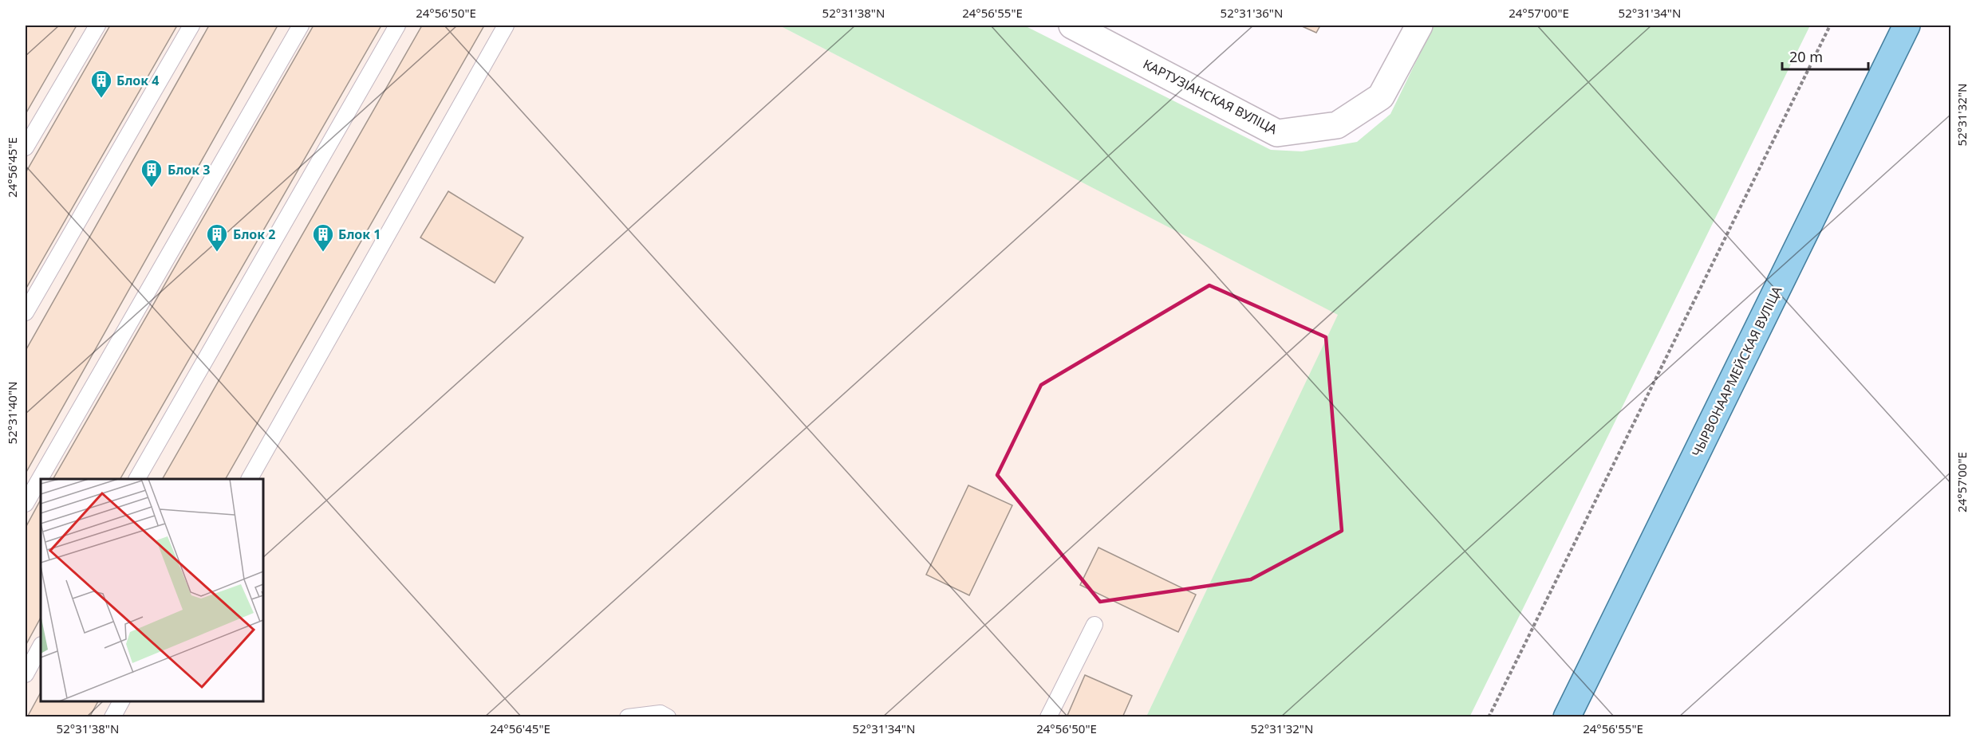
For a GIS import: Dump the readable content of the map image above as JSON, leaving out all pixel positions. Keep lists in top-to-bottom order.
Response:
{
  "streets": {
    "main road": ["ЧЫРВОНААРМЕЙСКАЯ ВУЛІЦА"],
    "street": ["КАРТУЗІАНСКАЯ ВУЛІЦА"]
  },
  "places": {
    "building": [
      "Блок 4",
      "Блок 3",
      "Блок 2",
      "Блок 1"
    ]
  },
  "scale_bar": "20 m",
  "coordinates": [
    "24°56'50\"E",
    "52°31'38\"N",
    "24°56'55\"E",
    "52°31'36\"N",
    "24°57'00\"E",
    "52°31'34\"N",
    "52°31'32\"N",
    "24°56'45\"E",
    "52°31'40\"N"
  ]
}
